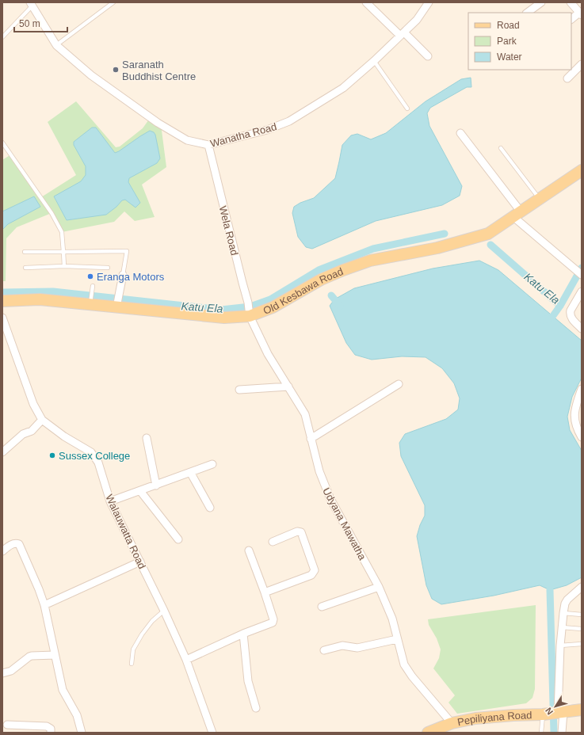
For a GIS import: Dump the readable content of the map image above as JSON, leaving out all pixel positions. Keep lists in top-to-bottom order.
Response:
{
  "streets": {
    "main road": ["Old Kesbawa Road", "Pepiliyana Road"],
    "street": [
      "Wanatha Road",
      "Wela Road",
      "Udyana Mawatha",
      "Walauwatta Road"
    ]
  },
  "crossings": [
    ["Wanatha Road", "Wela Road"],
    ["Wela Road", "Old Kesbawa Road"],
    ["Wela Road", "Udyana Mawatha"],
    ["Old Kesbawa Road", "Udyana Mawatha"],
    ["Udyana Mawatha", "Pepiliyana Road"]
  ],
  "water": ["Katu Ela"],
  "places": ["Saranath Buddhist Centre", "Eranga Motors", "Sussex College"],
  "legend": ["Road", "Park", "Water"],
  "scale_bar": "50 m",
  "north": "bottom left"
}
